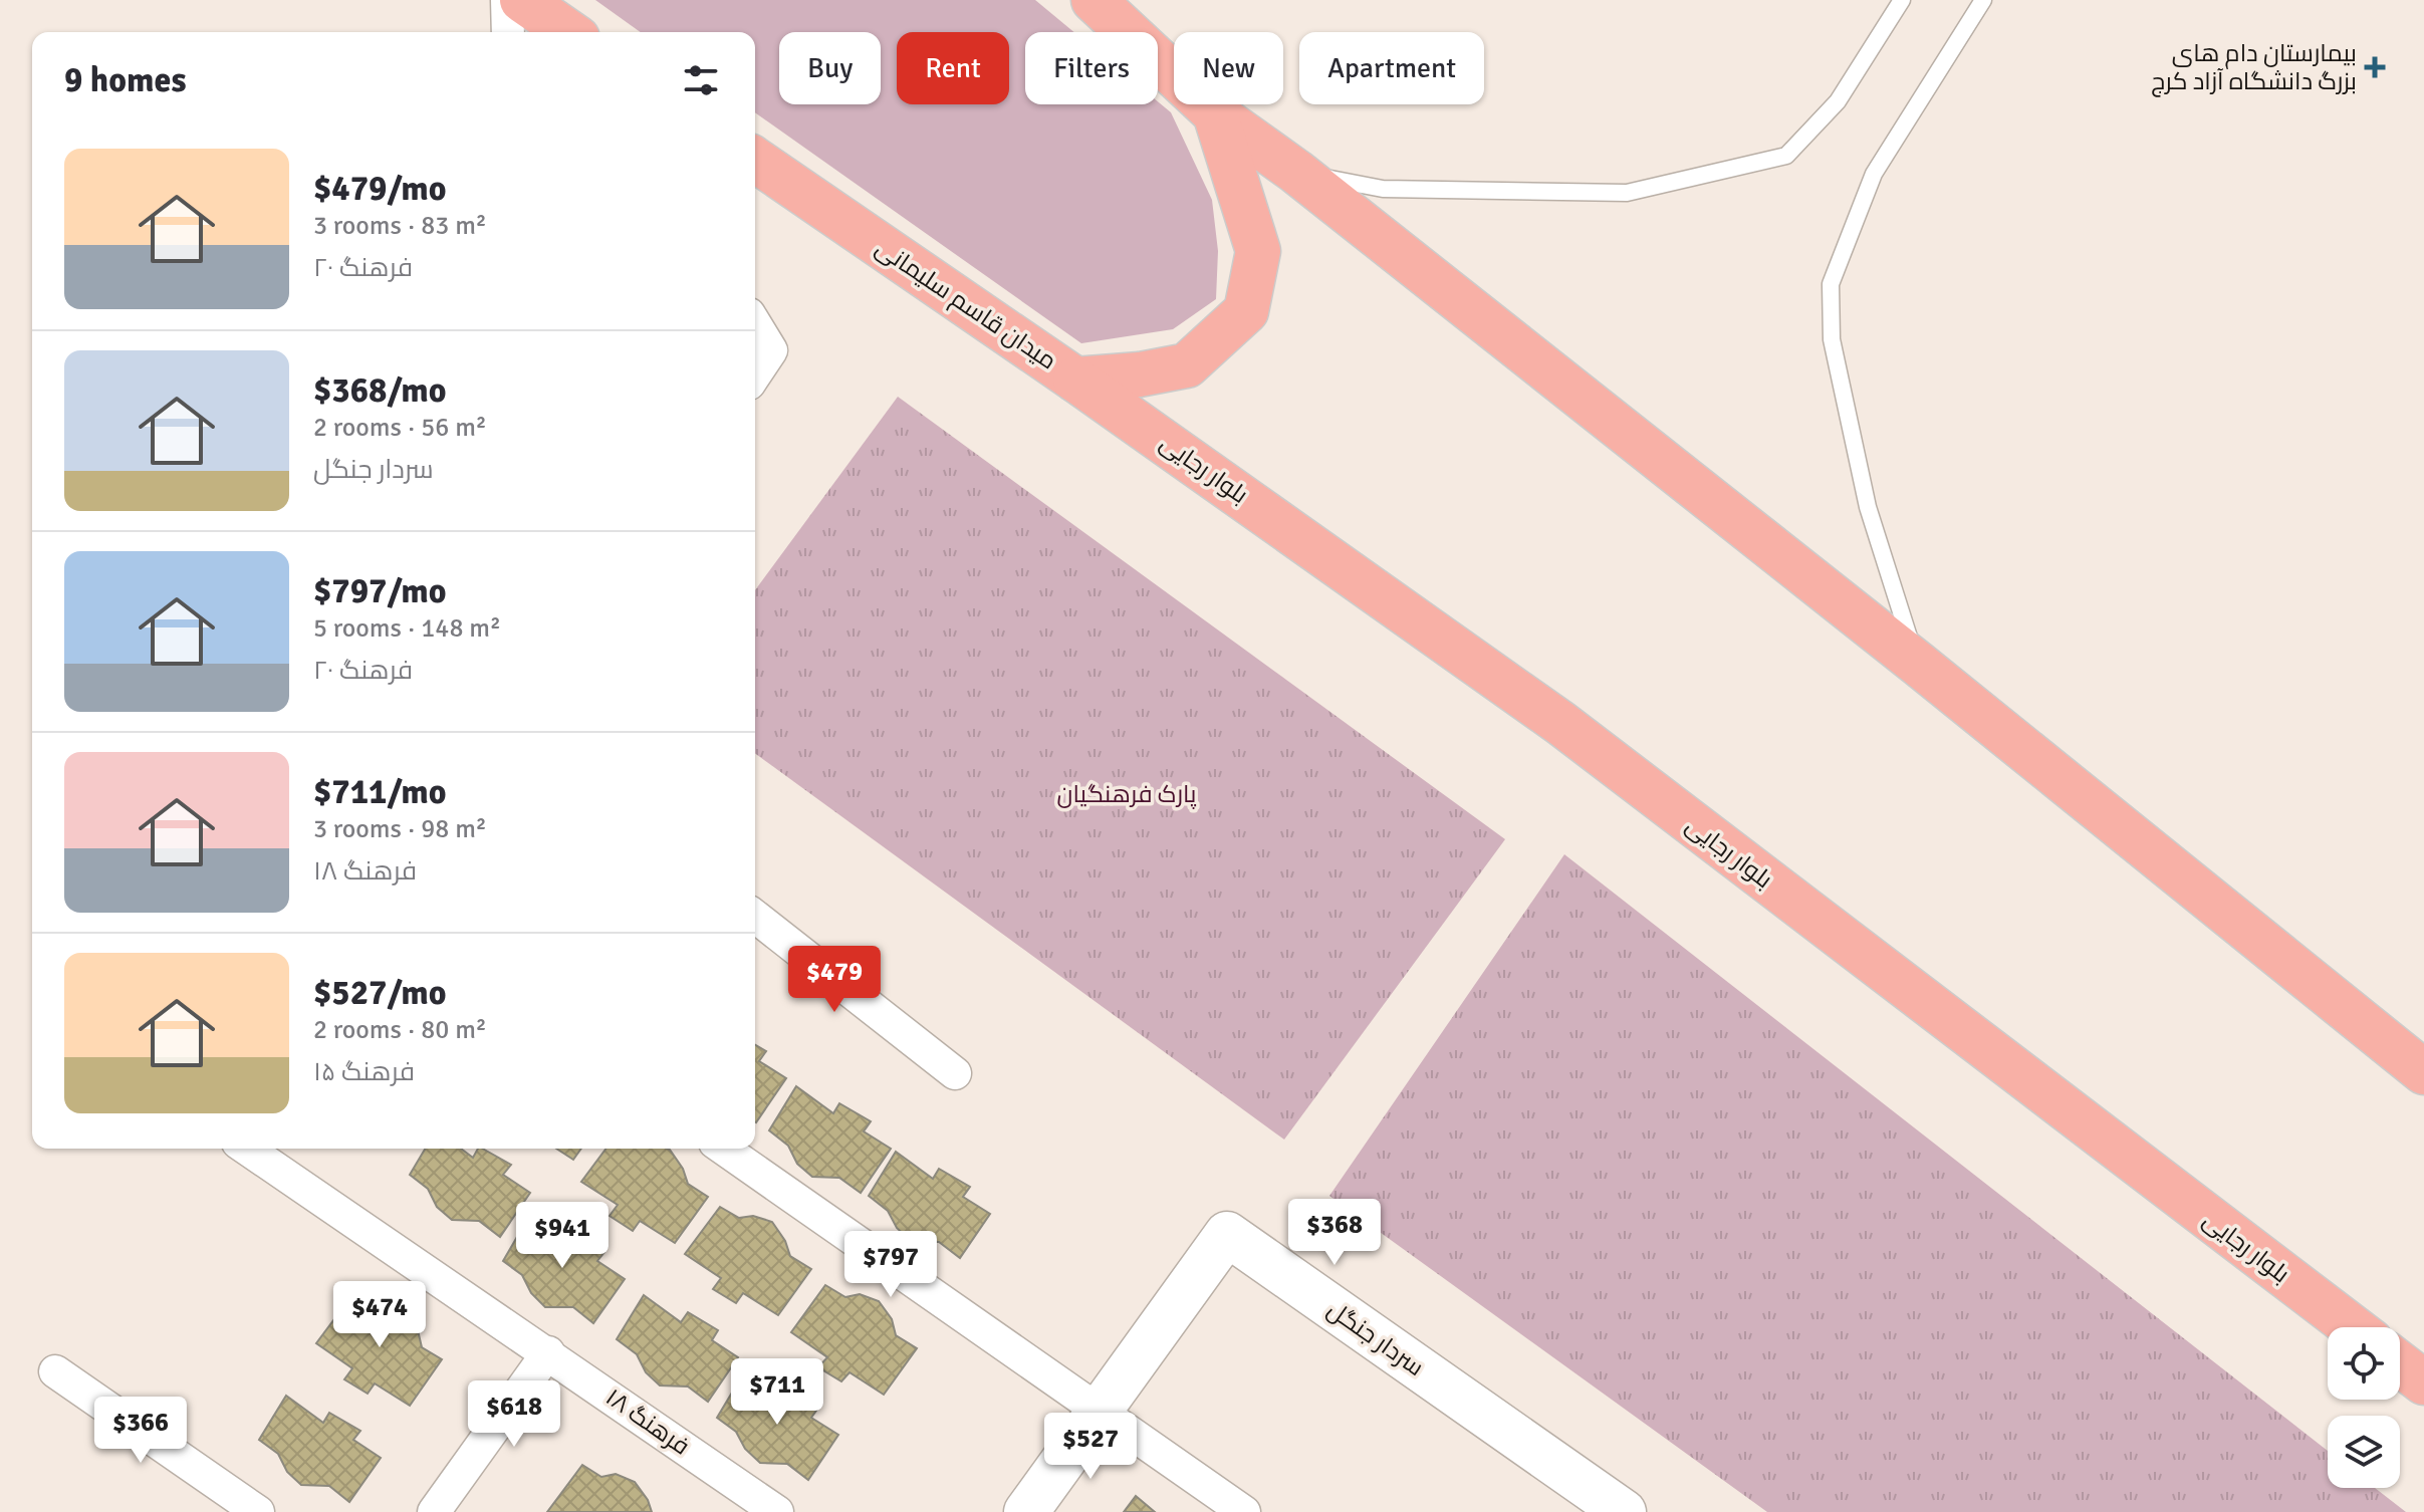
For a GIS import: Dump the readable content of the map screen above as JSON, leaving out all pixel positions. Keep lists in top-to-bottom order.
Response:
{
  "streets": {
    "highway": ["میدان قاسم سلیمانی", "بلوار رجایی"],
    "street": ["سردار جنگل", "فرهنگ ۱۸"]
  },
  "crossings": [
    ["میدان قاسم سلیمانی", "بلوار رجایی"]
  ],
  "parks": ["پارک فرهنگیان"],
  "places": {
    "health": ["بیمارستان دام های بزرگ دانشگاه آزاد کرج"]
  },
  "page": {
    "chip": [
      "Buy",
      "Rent",
      "Filters",
      "New",
      "Apartment"
    ],
    "heading": "9 homes",
    "list": [
      {
        "name": "$479/mo",
        "note": "3 rooms · 83 m² · فرهنگ ۲۰"
      },
      {
        "name": "$368/mo",
        "note": "2 rooms · 56 m² · سردار جنگل"
      },
      {
        "name": "$797/mo",
        "note": "5 rooms · 148 m² · فرهنگ ۲۰"
      },
      {
        "name": "$711/mo",
        "note": "3 rooms · 98 m² · فرهنگ ۱۸"
      },
      {
        "name": "$527/mo",
        "note": "2 rooms · 80 m² · فرهنگ ۱۵"
      }
    ],
    "price": [
      "$479",
      "$368",
      "$941",
      "$797",
      "$474",
      "$711",
      "$618",
      "$366",
      "$527"
    ]
  }
}
